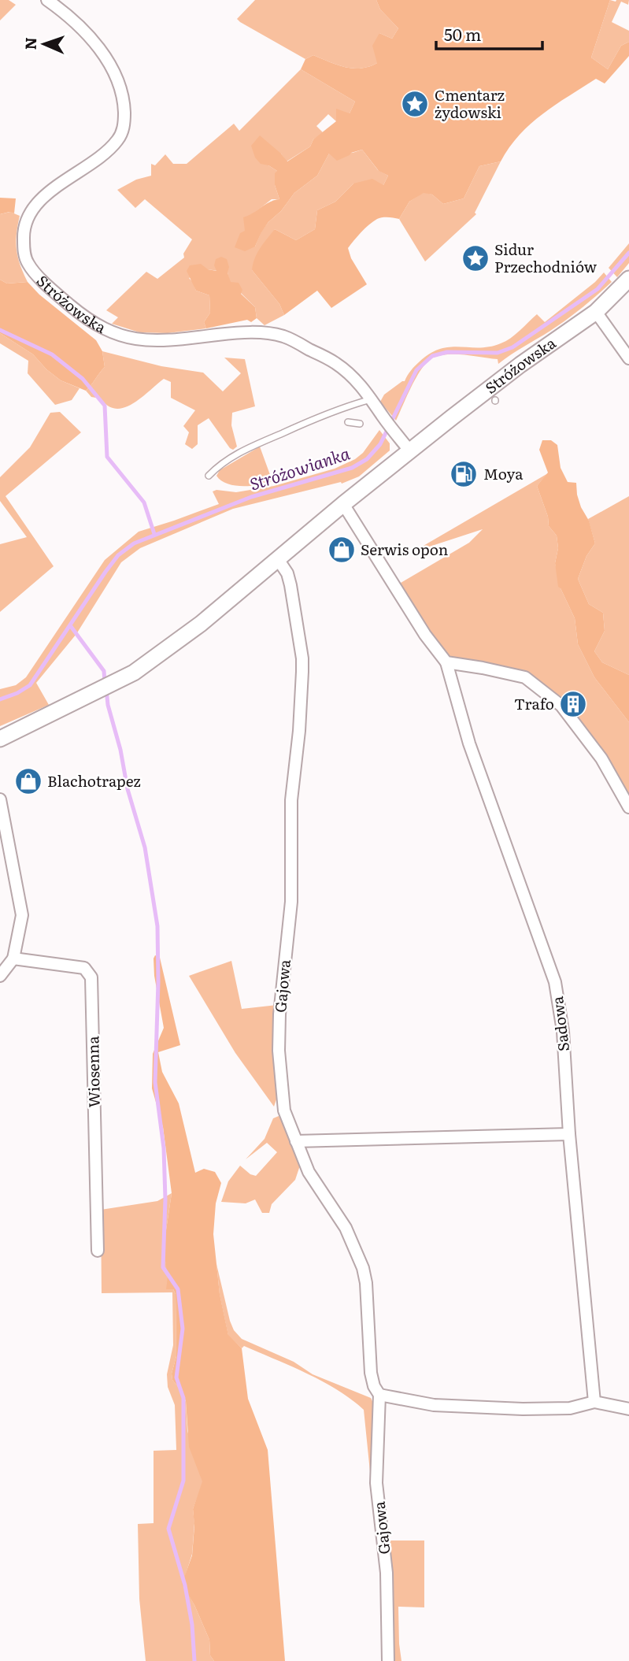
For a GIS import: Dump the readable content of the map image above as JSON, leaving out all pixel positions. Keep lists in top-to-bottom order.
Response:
{
  "streets": {
    "main road": ["Stróżowska"],
    "street": ["Gajowa", "Sadowa", "Wiosenna"]
  },
  "crossings": [
    ["Stróżowska", "Gajowa"]
  ],
  "water": ["Stróżowianka"],
  "places": {
    "place": ["Cmentarz żydowski", "Sidur Przechodniów"],
    "fuel station": ["Moya"],
    "shop": ["Serwis opon", "Blachotrapez"],
    "building": ["Trafo"]
  },
  "scale_bar": "50 m",
  "north": "left"
}
